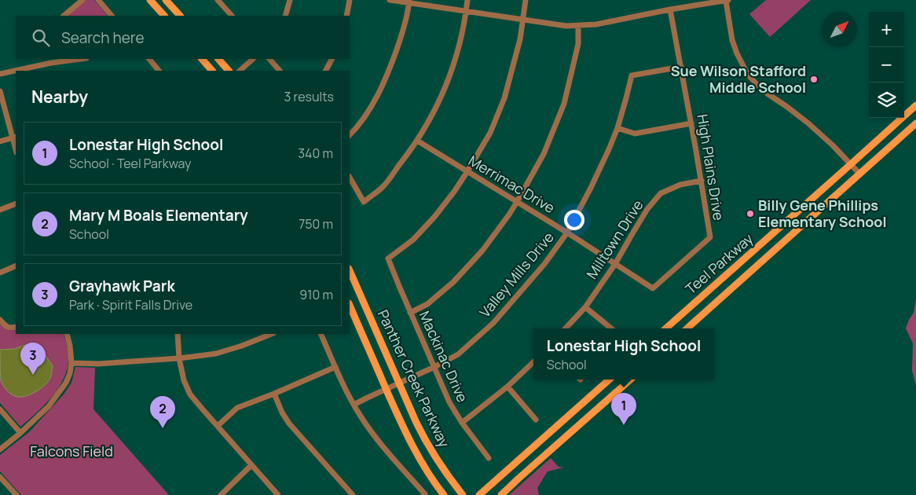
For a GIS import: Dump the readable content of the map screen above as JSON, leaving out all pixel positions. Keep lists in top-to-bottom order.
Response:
{
  "streets": {
    "main road": ["Teel Parkway", "Panther Creek Parkway"],
    "street": [
      "High Plains Drive",
      "Merrimac Drive",
      "Milltown Drive",
      "Valley Mills Drive",
      "Mackinac Drive"
    ]
  },
  "crossings": [
    ["High Plains Drive", "Merrimac Drive"],
    ["High Plains Drive", "Milltown Drive"],
    ["High Plains Drive", "Valley Mills Drive"],
    ["Merrimac Drive", "Milltown Drive"],
    ["Merrimac Drive", "Valley Mills Drive"],
    ["Merrimac Drive", "Mackinac Drive"],
    ["Valley Mills Drive", "Mackinac Drive"],
    ["Valley Mills Drive", "Panther Creek Parkway"]
  ],
  "parks": ["Falcons Field"],
  "places": ["Sue Wilson Stafford Middle School", "Billy Gene Phillips Elementary School"],
  "north": "top right",
  "page": {
    "map_buttons": ["+", "−"],
    "search": "Search here",
    "heading": ["Nearby", "3 results"],
    "list": [
      {
        "mark": "1",
        "name": "Lonestar High School",
        "note": "School · Teel Parkway",
        "value": "340 m"
      },
      {
        "mark": "2",
        "name": "Mary M Boals Elementary",
        "note": "School",
        "value": "750 m"
      },
      {
        "mark": "3",
        "name": "Grayhawk Park",
        "note": "Park · Spirit Falls Drive",
        "value": "910 m"
      }
    ],
    "popup": ["Lonestar High School", "School"],
    "pins": ["3", "1", "2"]
  }
}
